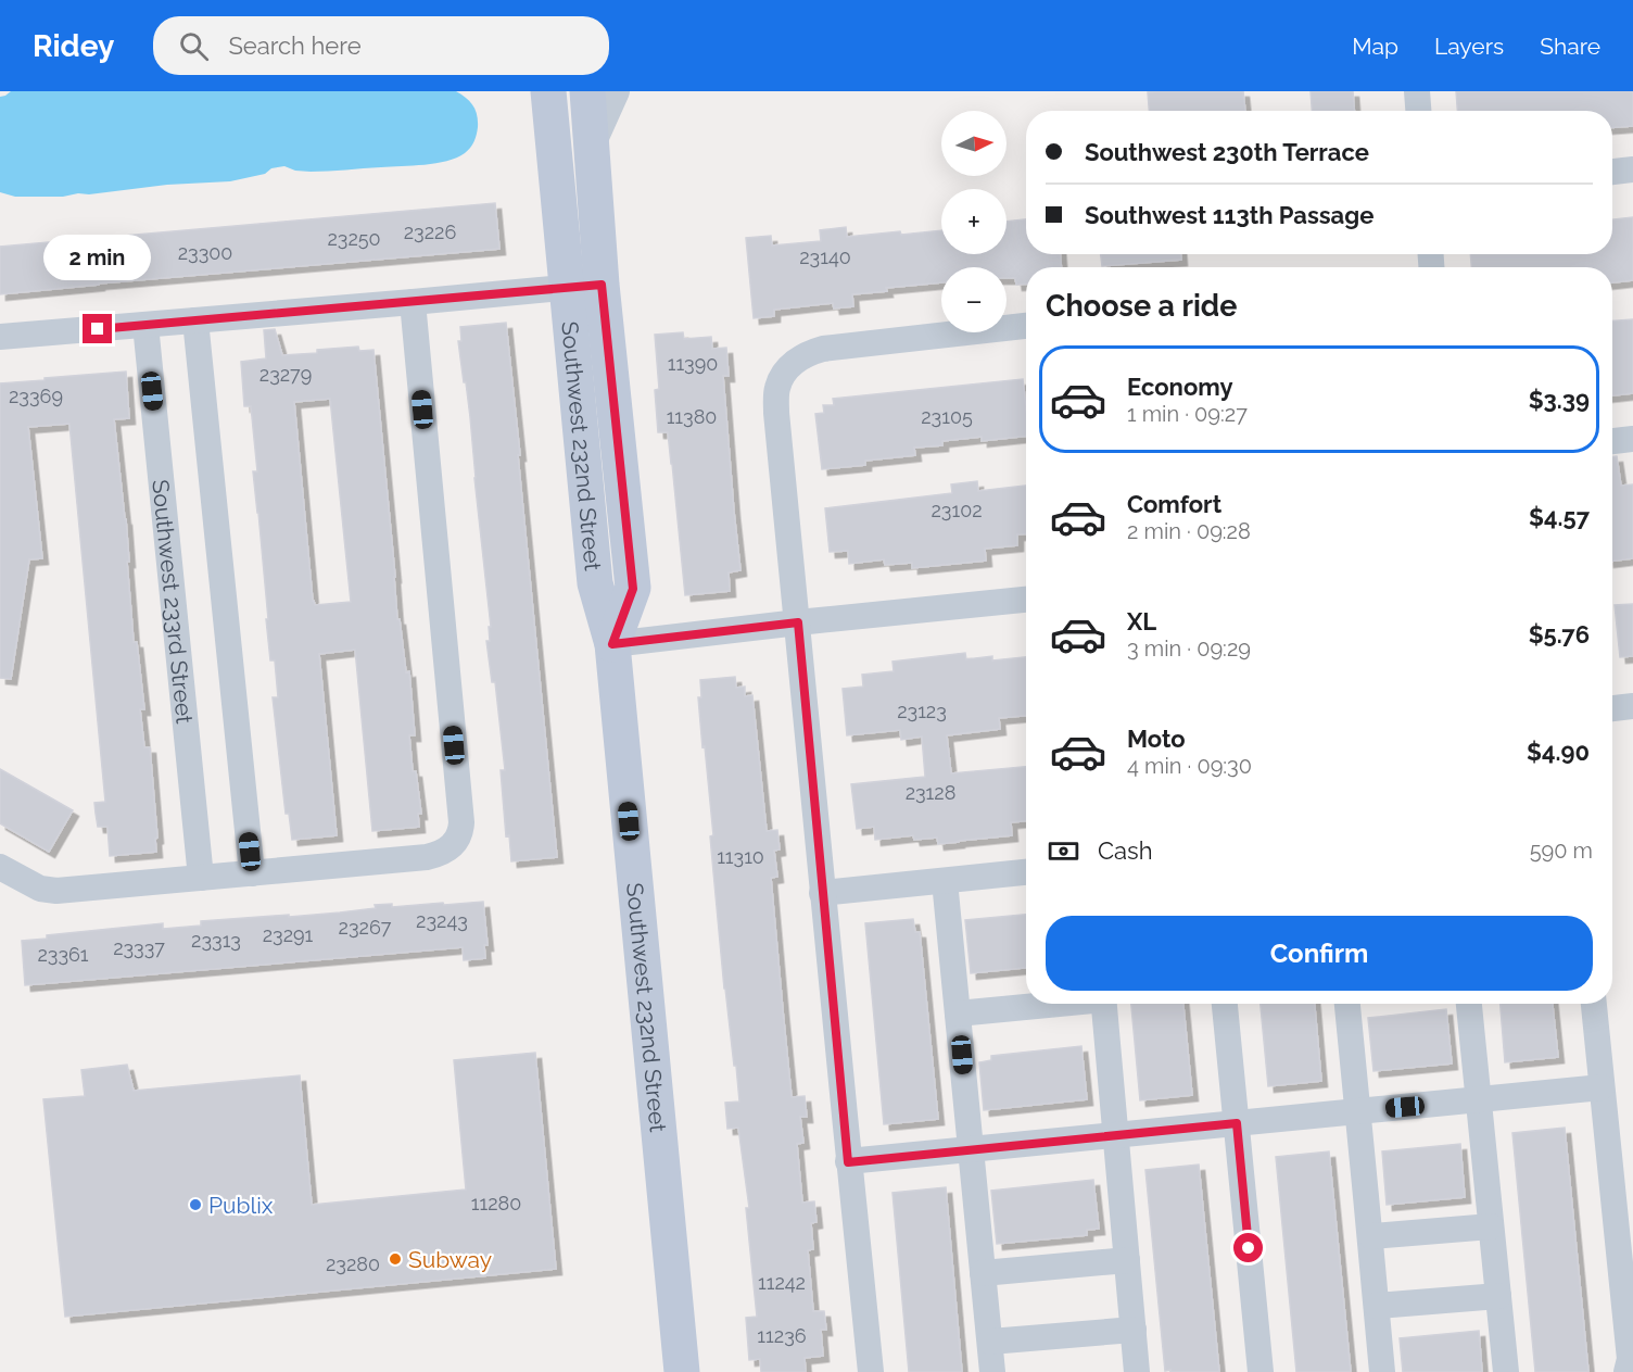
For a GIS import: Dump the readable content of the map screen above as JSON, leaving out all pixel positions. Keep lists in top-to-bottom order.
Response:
{
  "streets": {
    "street": ["Southwest 232nd Street", "Southwest 233rd Street"]
  },
  "places": ["Publix", "Subway"],
  "house_numbers": [
    "23226",
    "23250",
    "23300",
    "23140",
    "11390",
    "23279",
    "23369",
    "11380",
    "23105",
    "23102",
    "23123",
    "23128",
    "11310",
    "23243",
    "23267",
    "23291",
    "23313",
    "23337",
    "23361",
    "11280",
    "23280",
    "11242",
    "11236"
  ],
  "north": "right",
  "page": {
    "header": "Ridey",
    "search": "Search here",
    "nav": ["Map", "Layers", "Share"],
    "map_buttons": ["+", "−"],
    "banner": ["Southwest 230th Terrace", "Southwest 113th Passage"],
    "bubble": "2 min",
    "heading": "Choose a ride",
    "list": [
      {
        "name": "Economy",
        "note": "1 min · 09:27",
        "value": "$3.39"
      },
      {
        "name": "Comfort",
        "note": "2 min · 09:28",
        "value": "$4.57"
      },
      {
        "name": "XL",
        "note": "3 min · 09:29",
        "value": "$5.76"
      },
      {
        "name": "Moto",
        "note": "4 min · 09:30",
        "value": "$4.90"
      }
    ],
    "pay": ["Cash", "590 m"],
    "buttons": "Confirm"
  }
}
